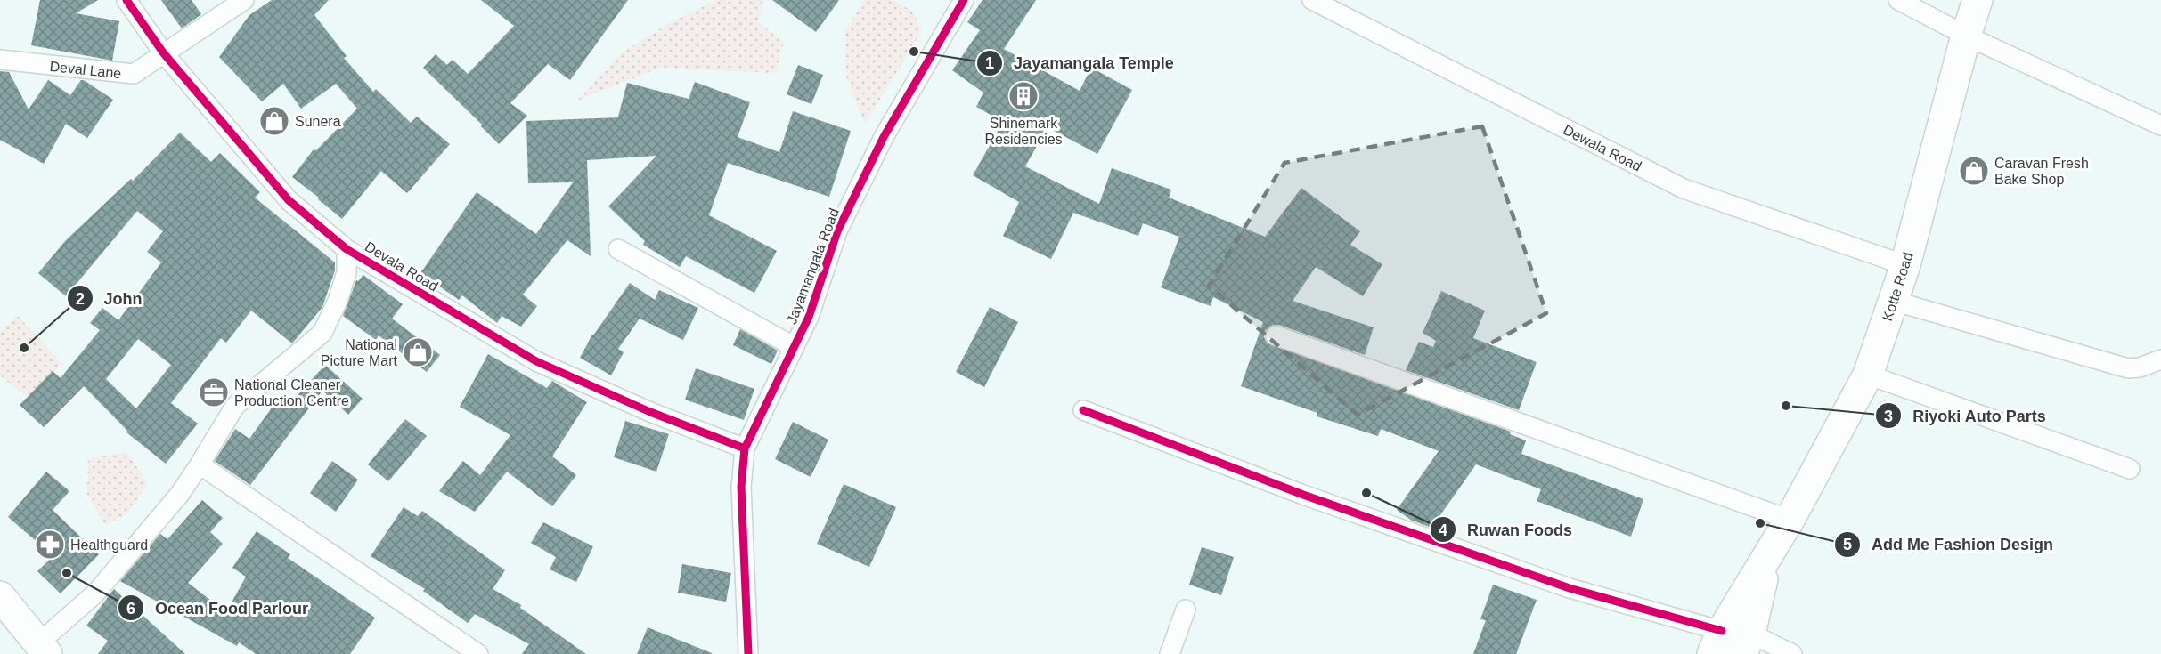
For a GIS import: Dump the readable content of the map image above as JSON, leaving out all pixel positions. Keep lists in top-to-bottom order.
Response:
{
  "streets": {
    "main road": ["Kotte Road"],
    "street": [
      "Deval Lane",
      "Dewala Road",
      "Devala Road",
      "Jayamangala Road"
    ]
  },
  "crossings": [
    ["Deval Lane", "Devala Road"],
    ["Dewala Road", "Kotte Road"],
    ["Devala Road", "Jayamangala Road"]
  ],
  "places": {
    "other": [
      "Jayamangala Temple",
      "John",
      "Riyoki Auto Parts",
      "Ruwan Foods",
      "Add Me Fashion Design",
      "Ocean Food Parlour"
    ],
    "building": ["Shinemark Residencies"],
    "shop": ["Sunera", "Caravan Fresh Bake Shop", "National Picture Mart"],
    "office": ["National Cleaner Production Centre"],
    "pharmacy": ["Healthguard"]
  }
}
